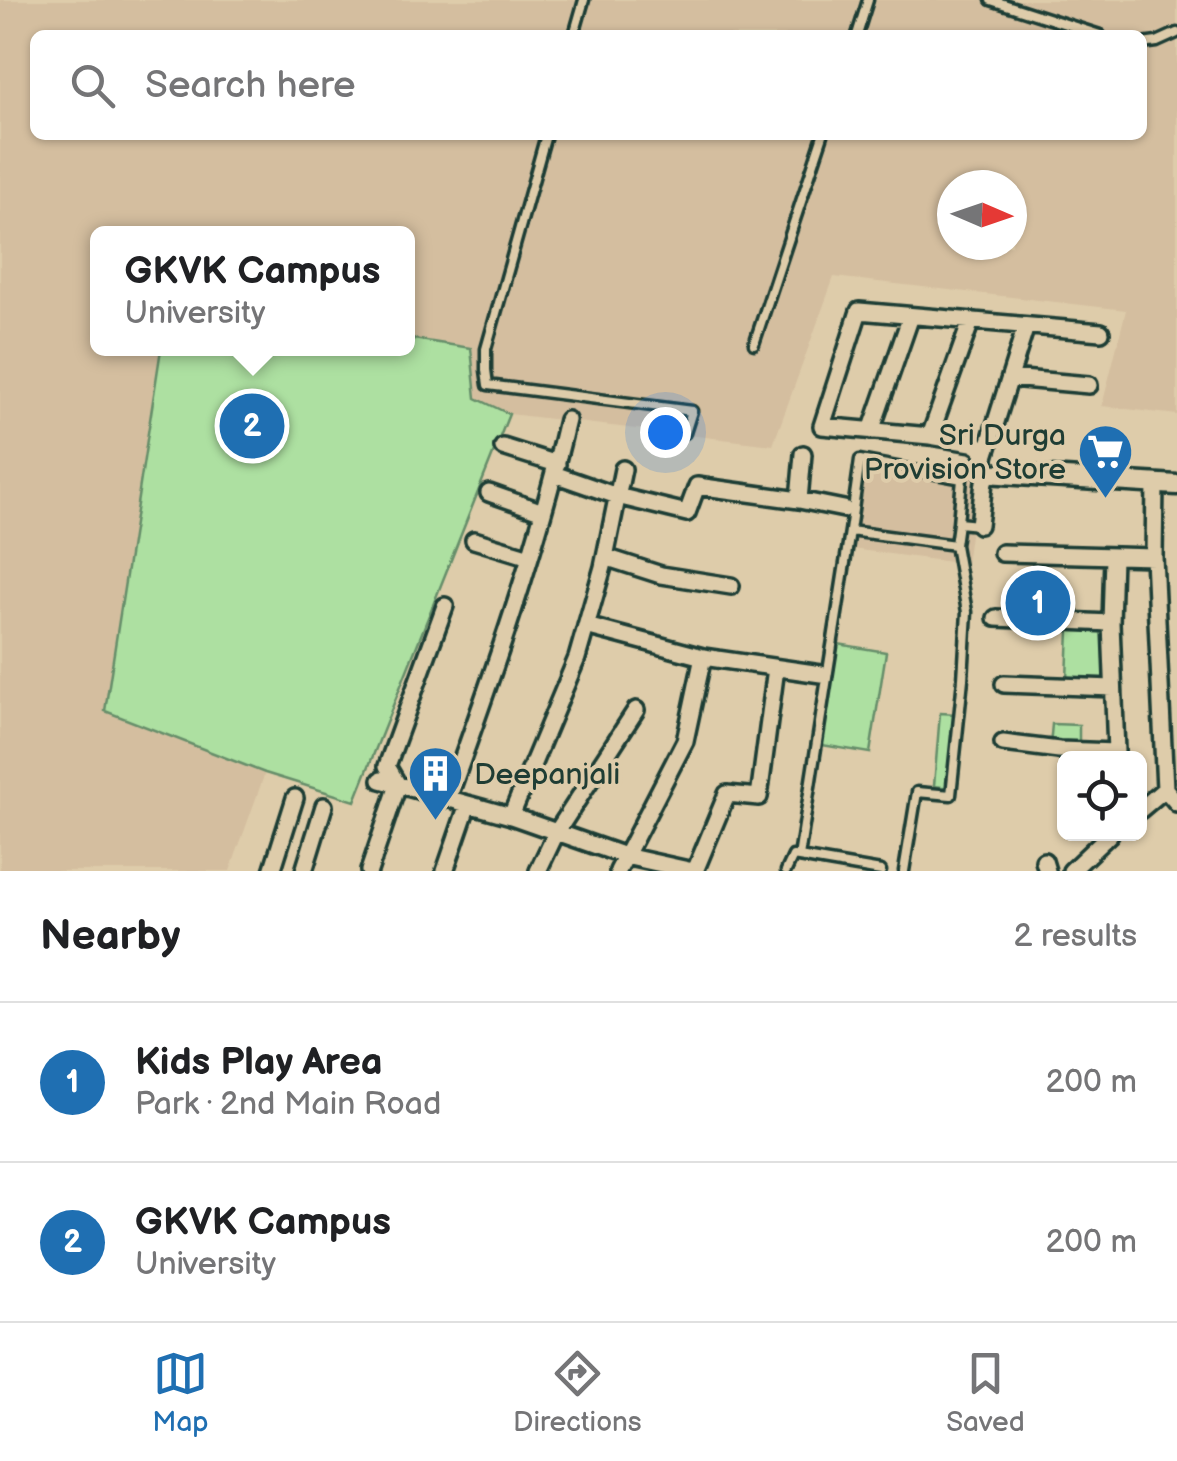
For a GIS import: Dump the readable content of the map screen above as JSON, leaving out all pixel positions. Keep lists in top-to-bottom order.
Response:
{
  "places": {
    "supermarket": ["Sri Durga Provision Store"],
    "building": ["Deepanjali"]
  },
  "north": "right",
  "page": {
    "search": "Search here",
    "popup": ["GKVK Campus", "University"],
    "pins": ["2", "1"],
    "heading": ["Nearby", "2 results"],
    "list": [
      {
        "mark": "1",
        "name": "Kids Play Area",
        "note": "Park · 2nd Main Road",
        "value": "200 m"
      },
      {
        "mark": "2",
        "name": "GKVK Campus",
        "note": "University",
        "value": "200 m"
      }
    ],
    "nav": ["Map", "Directions", "Saved"]
  }
}
